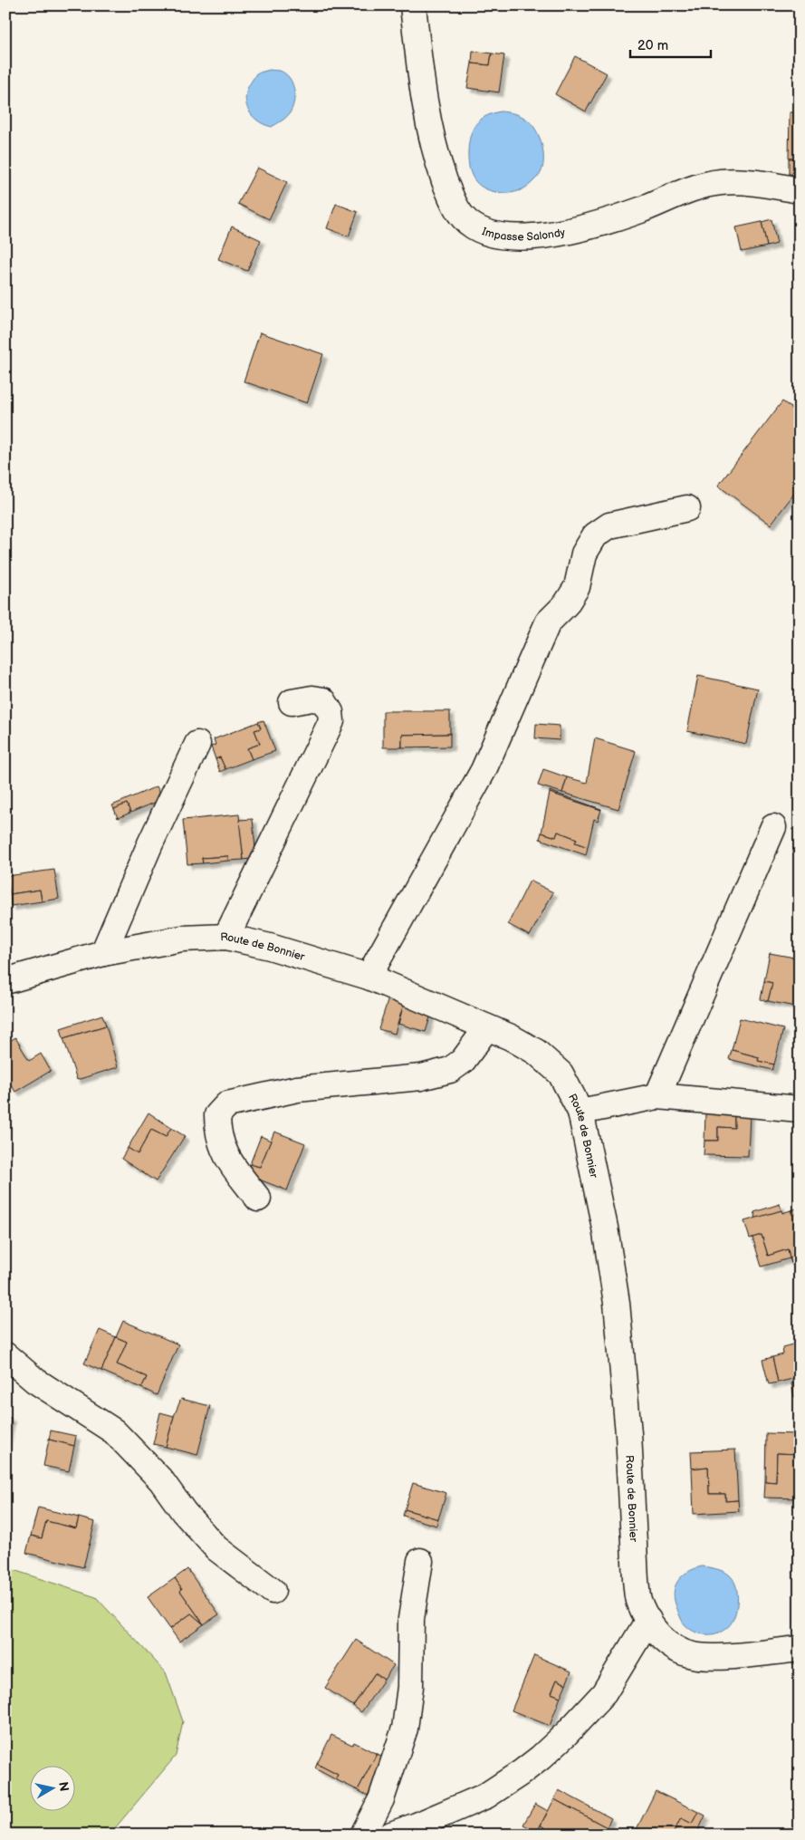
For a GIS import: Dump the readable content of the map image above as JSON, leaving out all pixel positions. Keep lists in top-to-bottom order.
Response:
{
  "streets": {
    "street": ["Impasse Salondy", "Route de Bonnier"]
  },
  "scale_bar": "20 m",
  "north": "right"
}
